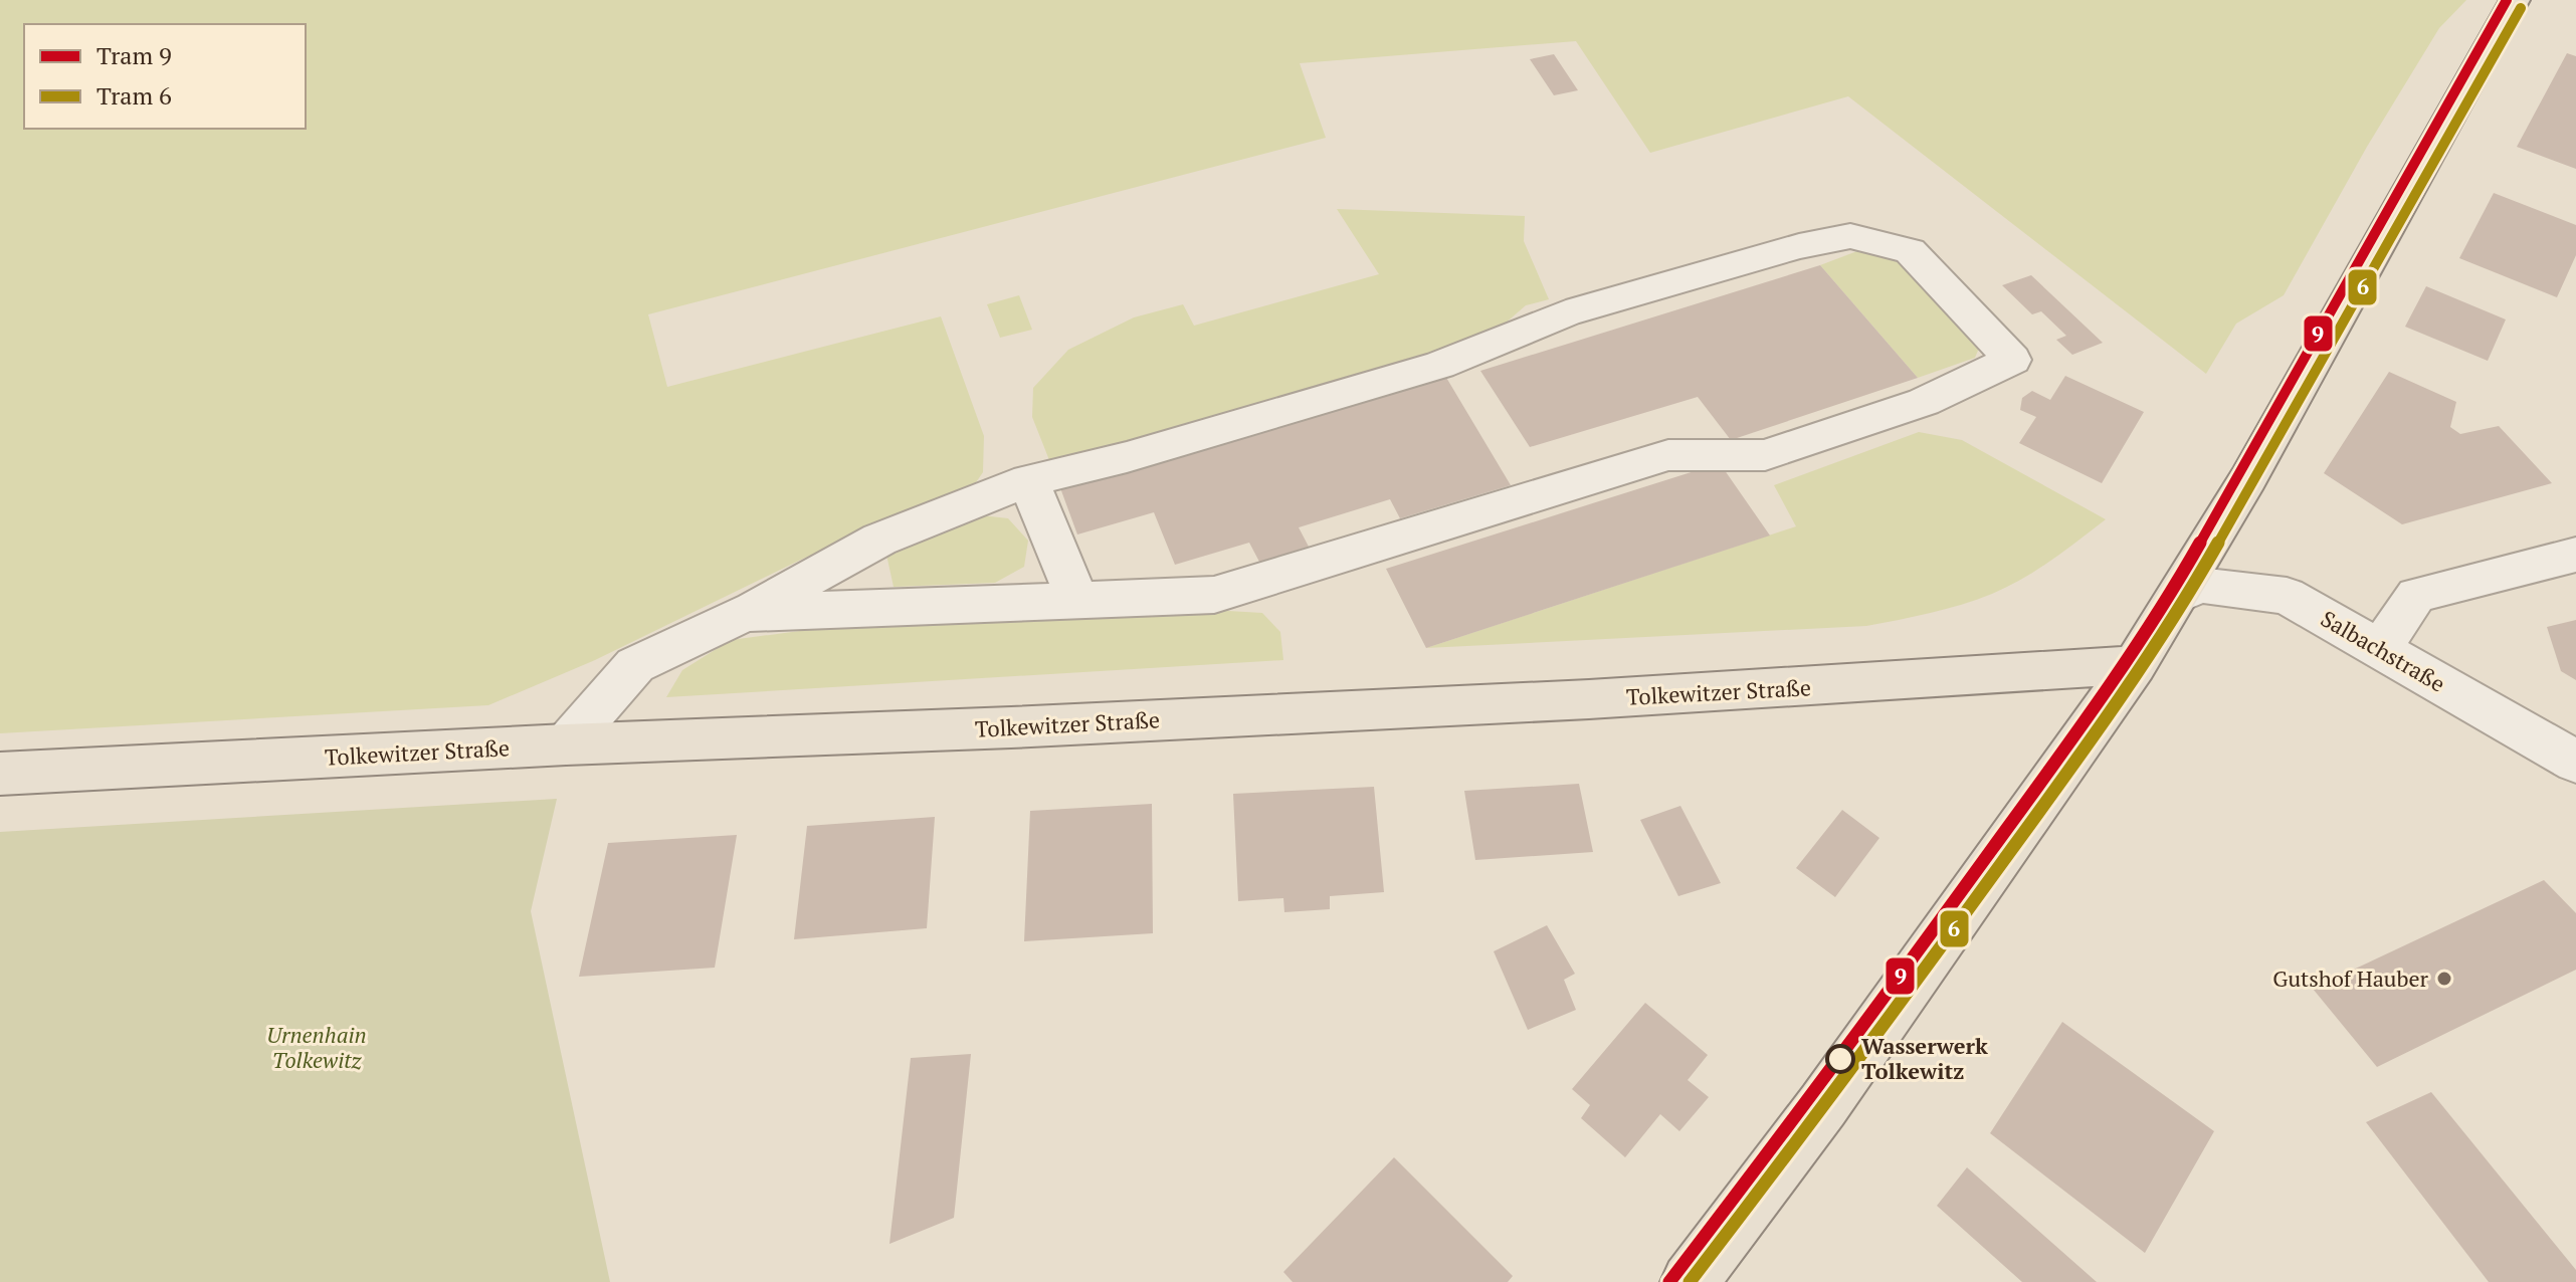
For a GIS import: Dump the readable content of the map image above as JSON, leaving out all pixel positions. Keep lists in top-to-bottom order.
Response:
{
  "streets": {
    "main road": ["Tolkewitzer Straße"],
    "street": ["Salbachstraße"]
  },
  "parks": ["Urnenhain Tolkewitz"],
  "places": ["Gutshof Hauber", "Wasserwerk Tolkewitz"],
  "lines": ["tram line 9", "tram line 6"],
  "legend": ["Tram 9", "Tram 6"]
}
